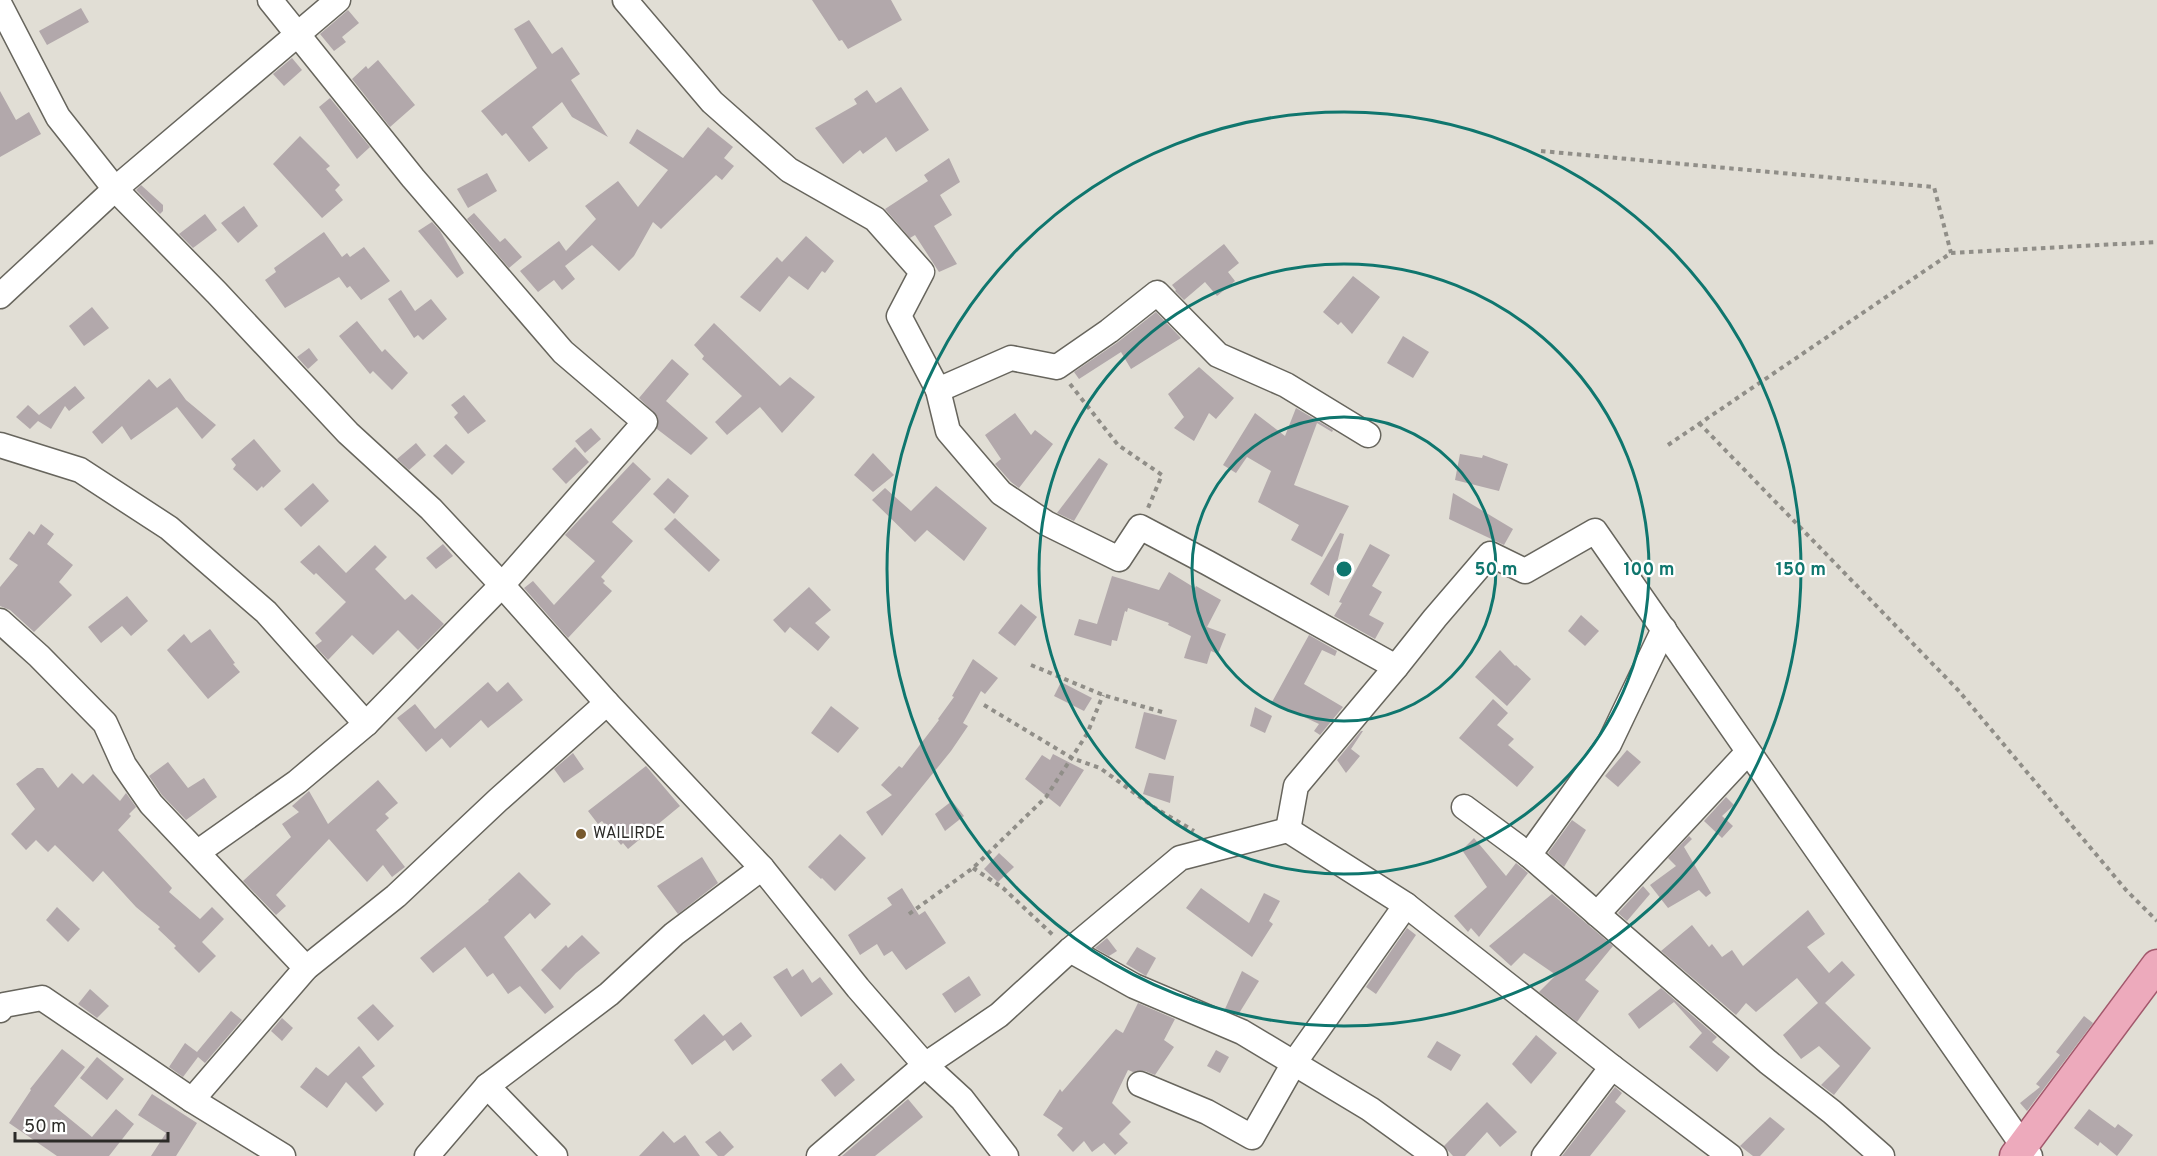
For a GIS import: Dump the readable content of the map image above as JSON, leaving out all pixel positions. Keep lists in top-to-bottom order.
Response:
{
  "places": ["WAILIRDE"],
  "scale_bar": "50 m",
  "rings": ["50 m", "100 m", "150 m"]
}
